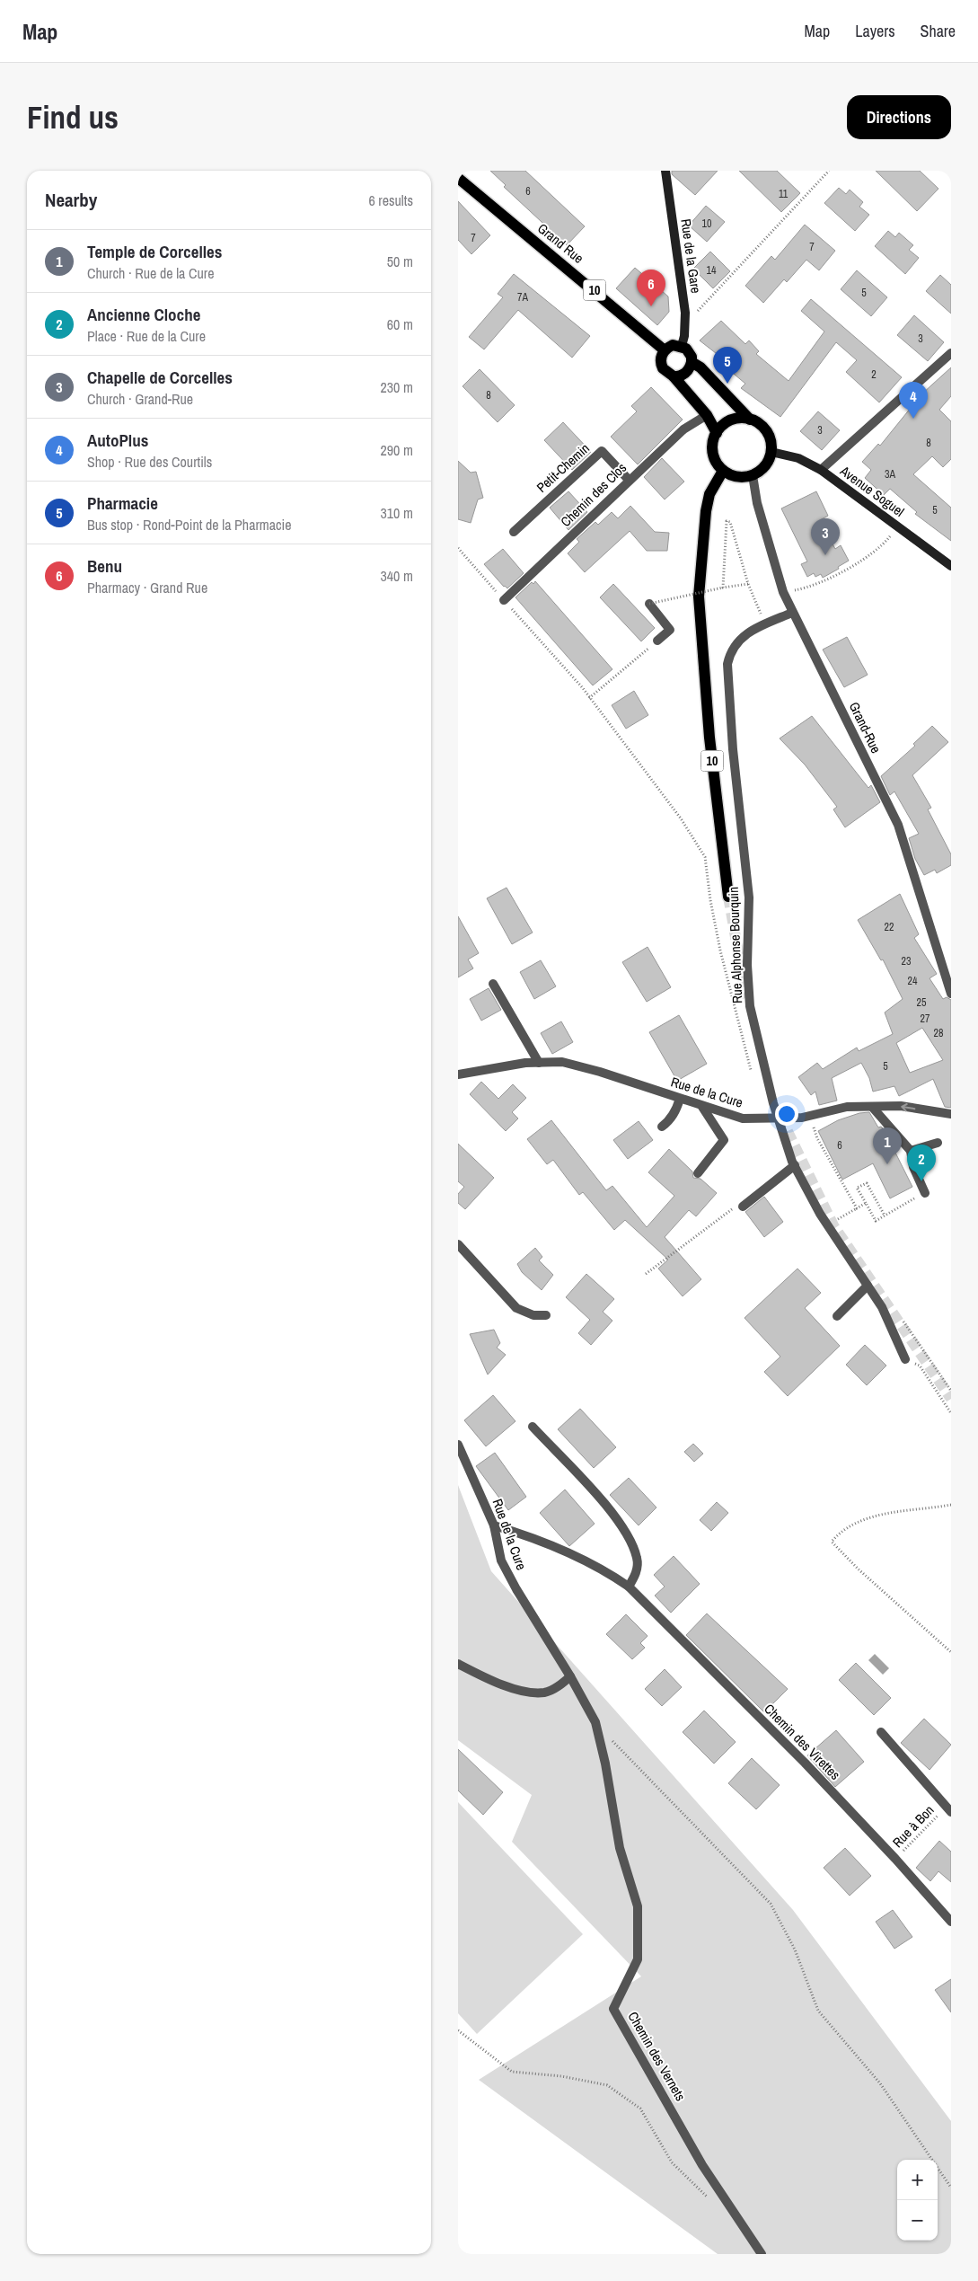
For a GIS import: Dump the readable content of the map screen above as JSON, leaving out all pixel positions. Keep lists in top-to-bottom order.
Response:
{
  "streets": {
    "main road": ["Grand Rue", "10"],
    "street": [
      "Rue de la Gare",
      "Petit-Chemin",
      "Avenue Soguel",
      "Chemin des Clos",
      "Grand-Rue",
      "Rue Alphonse Bourquin",
      "Rue de la Cure",
      "Chemin des Virettes",
      "Chemin des Vernets"
    ],
    "path": ["Rue à Bon"]
  },
  "crossings": [
    ["Grand Rue", "Rue de la Gare"],
    ["10", "Avenue Soguel"],
    ["10", "Grand-Rue"],
    ["Petit-Chemin", "Chemin des Clos"],
    ["Avenue Soguel", "Grand-Rue"],
    ["Grand-Rue", "Rue Alphonse Bourquin"],
    ["Rue Alphonse Bourquin", "Rue de la Cure"],
    ["Rue de la Cure", "Chemin des Virettes"],
    ["Rue de la Cure", "Chemin des Vernets"],
    ["Chemin des Virettes", "Rue à Bon"]
  ],
  "house_numbers": [
    "6",
    "11",
    "10",
    "7",
    "7",
    "14",
    "5",
    "7A",
    "3",
    "2",
    "8",
    "3",
    "8",
    "3A",
    "5",
    "22",
    "23",
    "24",
    "25",
    "27",
    "28",
    "5",
    "6"
  ],
  "page": {
    "header": "Map",
    "nav": ["Map", "Layers", "Share"],
    "buttons": "Directions",
    "title": "Find us",
    "heading": ["Nearby", "6 results"],
    "list": [
      {
        "mark": "1",
        "name": "Temple de Corcelles",
        "note": "Church · Rue de la Cure",
        "value": "50 m"
      },
      {
        "mark": "2",
        "name": "Ancienne Cloche",
        "note": "Place · Rue de la Cure",
        "value": "60 m"
      },
      {
        "mark": "3",
        "name": "Chapelle de Corcelles",
        "note": "Church · Grand-Rue",
        "value": "230 m"
      },
      {
        "mark": "4",
        "name": "AutoPlus",
        "note": "Shop · Rue des Courtils",
        "value": "290 m"
      },
      {
        "mark": "5",
        "name": "Pharmacie",
        "note": "Bus stop · Rond-Point de la Pharmacie",
        "value": "310 m"
      },
      {
        "mark": "6",
        "name": "Benu",
        "note": "Pharmacy · Grand Rue",
        "value": "340 m"
      }
    ],
    "pins": [
      "6",
      "5",
      "4",
      "3",
      "1",
      "2"
    ],
    "map_buttons": ["+", "−"]
  }
}
